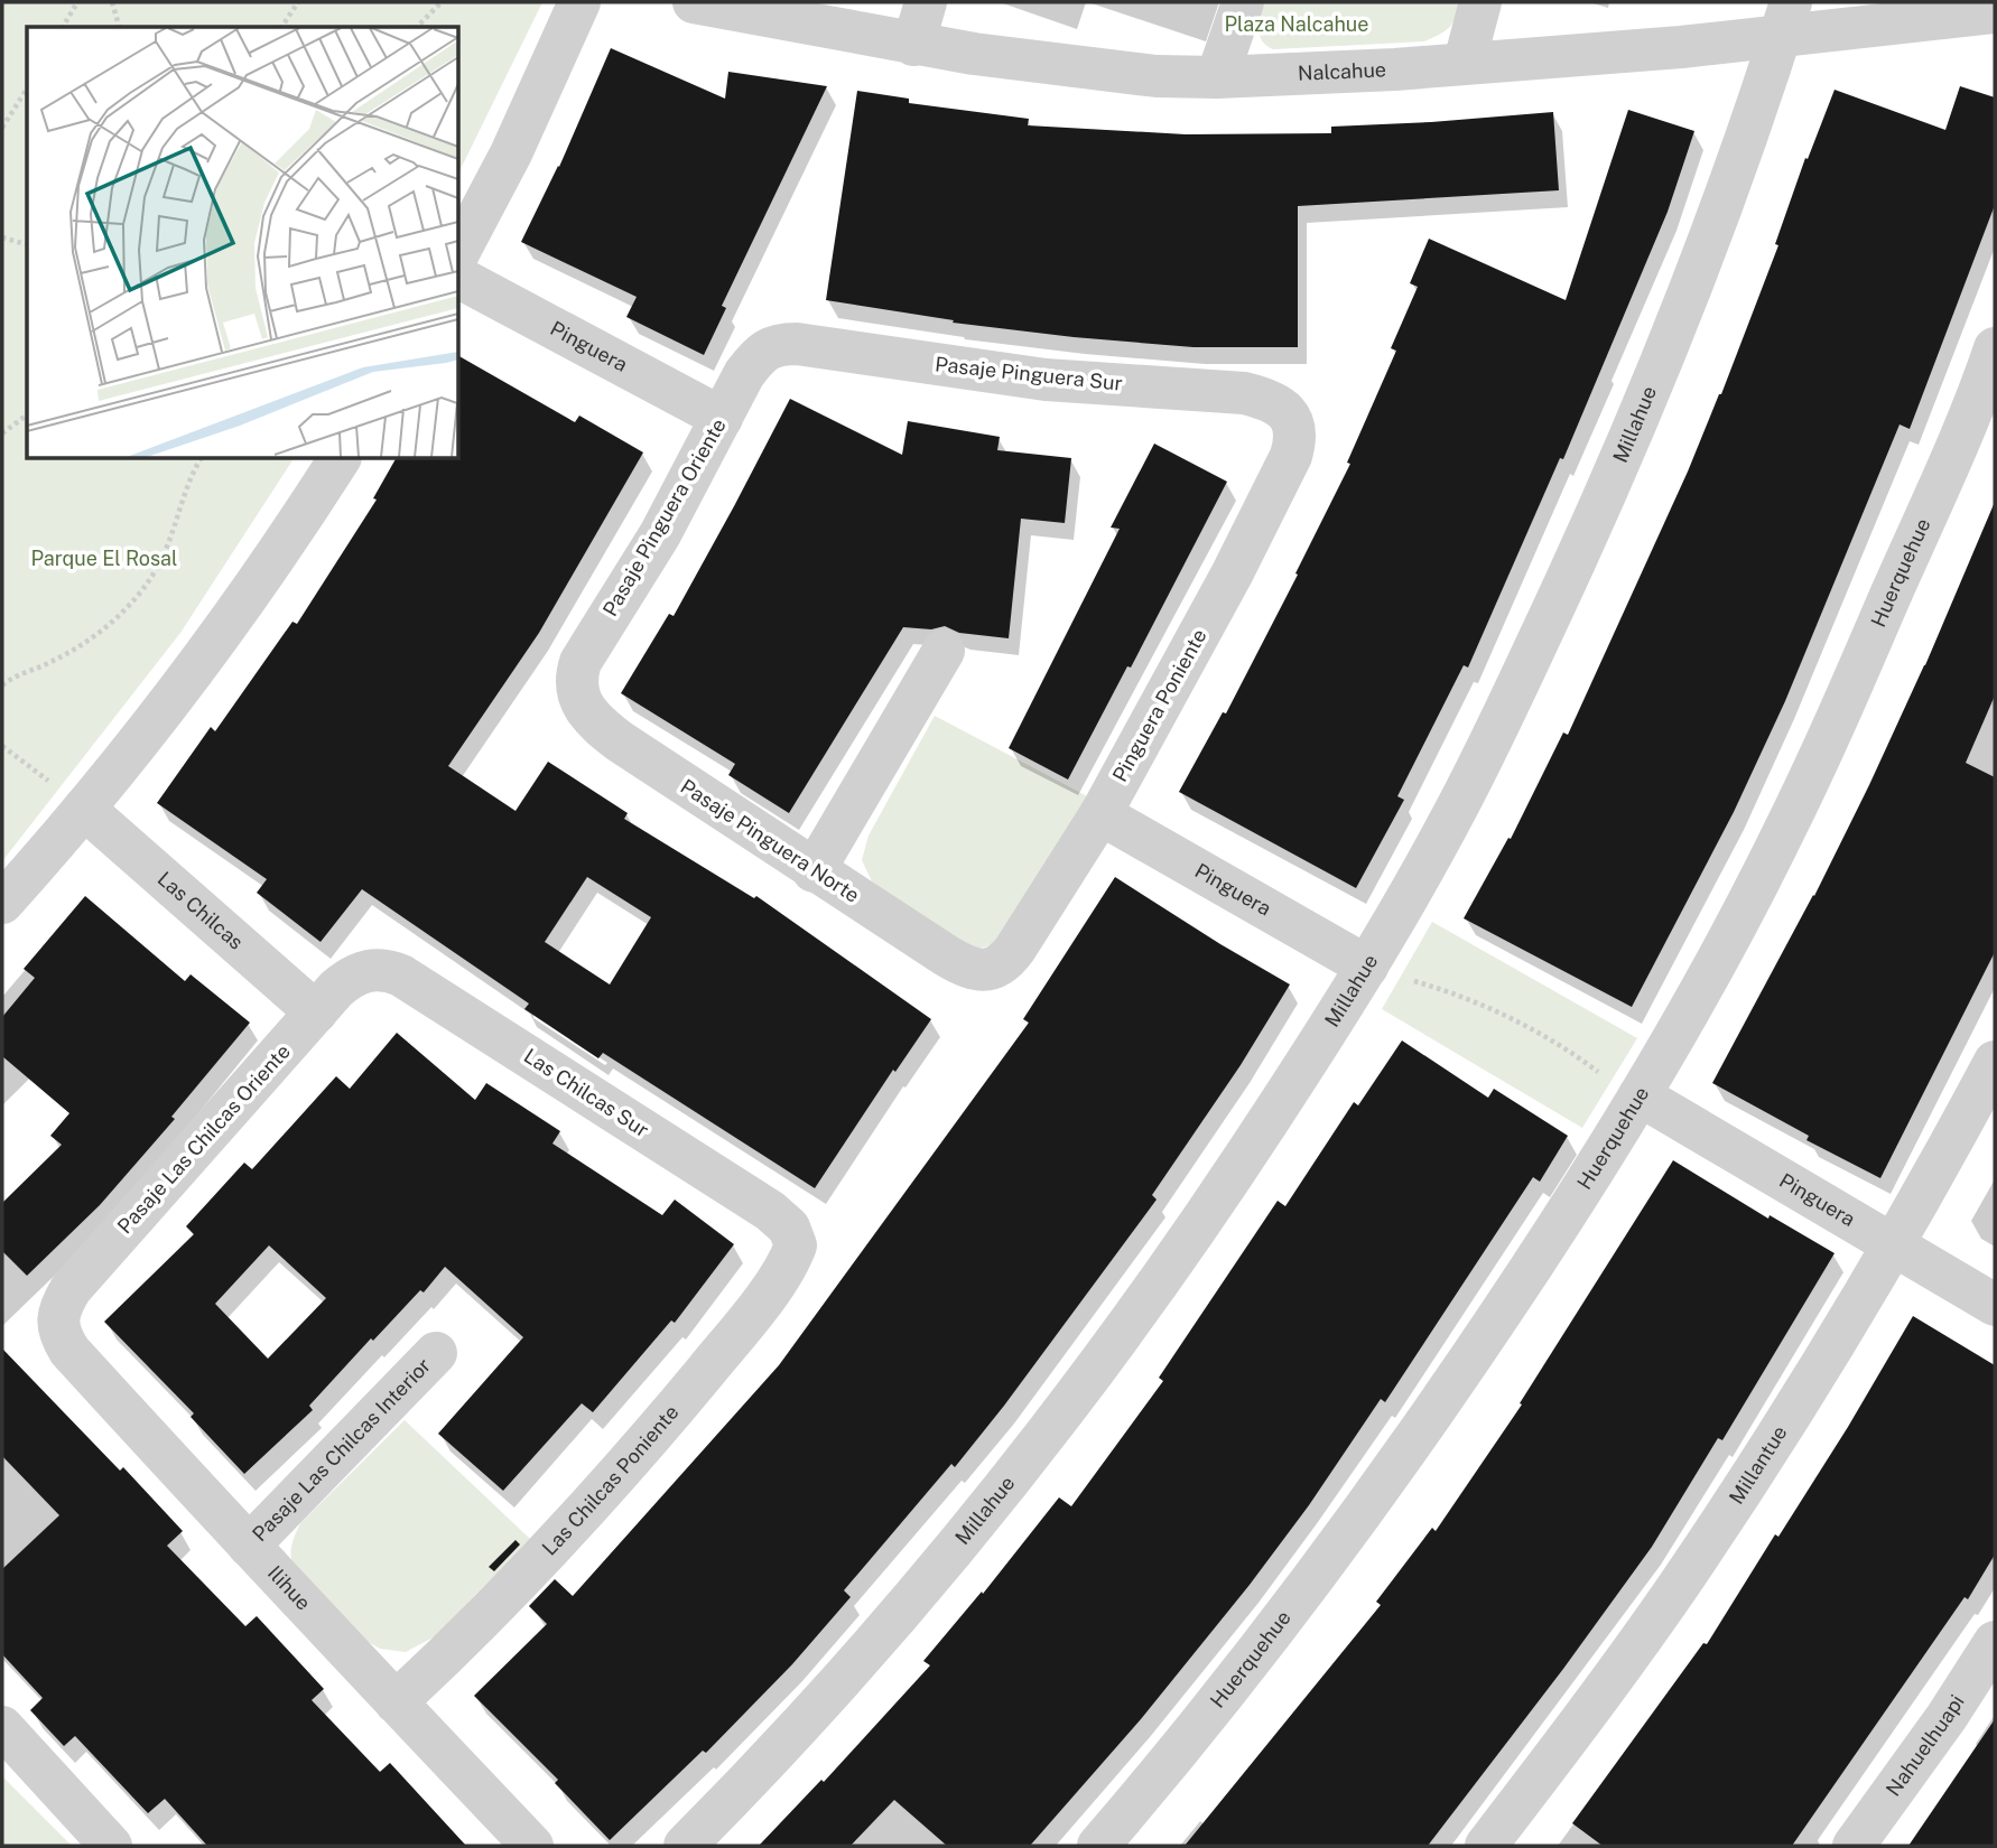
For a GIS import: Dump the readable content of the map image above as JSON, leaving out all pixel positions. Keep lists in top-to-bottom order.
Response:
{
  "streets": {
    "street": [
      "Nalcahue",
      "Pinguera",
      "Pasaje Pinguera Sur",
      "Millahue",
      "Pasaje Pinguera Oriente",
      "Huerquehue",
      "Pinguera Poniente",
      "Pasaje Pinguera Norte",
      "Las Chilcas",
      "Las Chilcas Sur",
      "Pasaje Las Chilcas Oriente",
      "Pasaje Las Chilcas Interior",
      "Millantue",
      "Las Chilcas Poniente",
      "Ilihue",
      "Nahuelhuapi"
    ]
  },
  "crossings": [
    ["Nalcahue", "Millahue"],
    ["Pinguera", "Millahue"],
    ["Pinguera", "Pasaje Pinguera Oriente"],
    ["Pinguera", "Huerquehue"],
    ["Pinguera", "Pinguera Poniente"],
    ["Pinguera", "Millantue"],
    ["Pasaje Pinguera Sur", "Pasaje Pinguera Oriente"],
    ["Pasaje Pinguera Sur", "Pinguera Poniente"],
    ["Pasaje Pinguera Oriente", "Pasaje Pinguera Norte"],
    ["Pinguera Poniente", "Pasaje Pinguera Norte"],
    ["Las Chilcas", "Pasaje Las Chilcas Oriente"],
    ["Las Chilcas Sur", "Pasaje Las Chilcas Oriente"],
    ["Las Chilcas Sur", "Las Chilcas Poniente"],
    ["Pasaje Las Chilcas Oriente", "Ilihue"],
    ["Pasaje Las Chilcas Interior", "Ilihue"],
    ["Las Chilcas Poniente", "Ilihue"]
  ],
  "parks": ["Plaza Nalcahue", "Parque El Rosal"]
}
